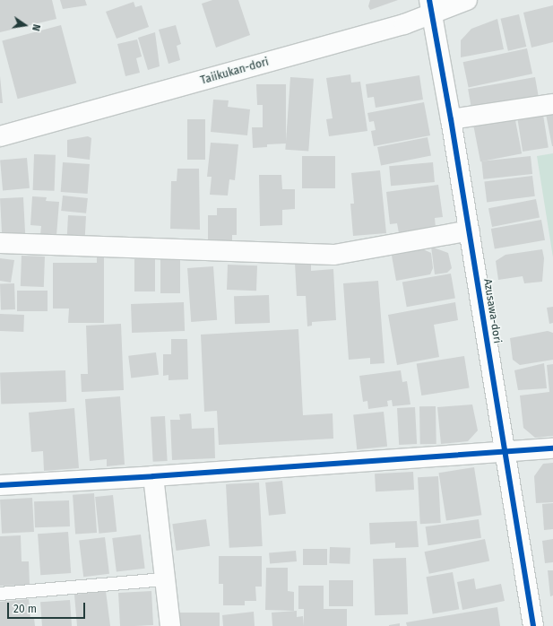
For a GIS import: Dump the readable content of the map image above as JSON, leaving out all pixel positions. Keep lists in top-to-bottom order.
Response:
{
  "streets": {
    "street": ["Taiikukan-dori", "Azusawa-dori"]
  },
  "crossings": [
    ["Taiikukan-dori", "Azusawa-dori"]
  ],
  "scale_bar": "20 m",
  "north": "right"
}
